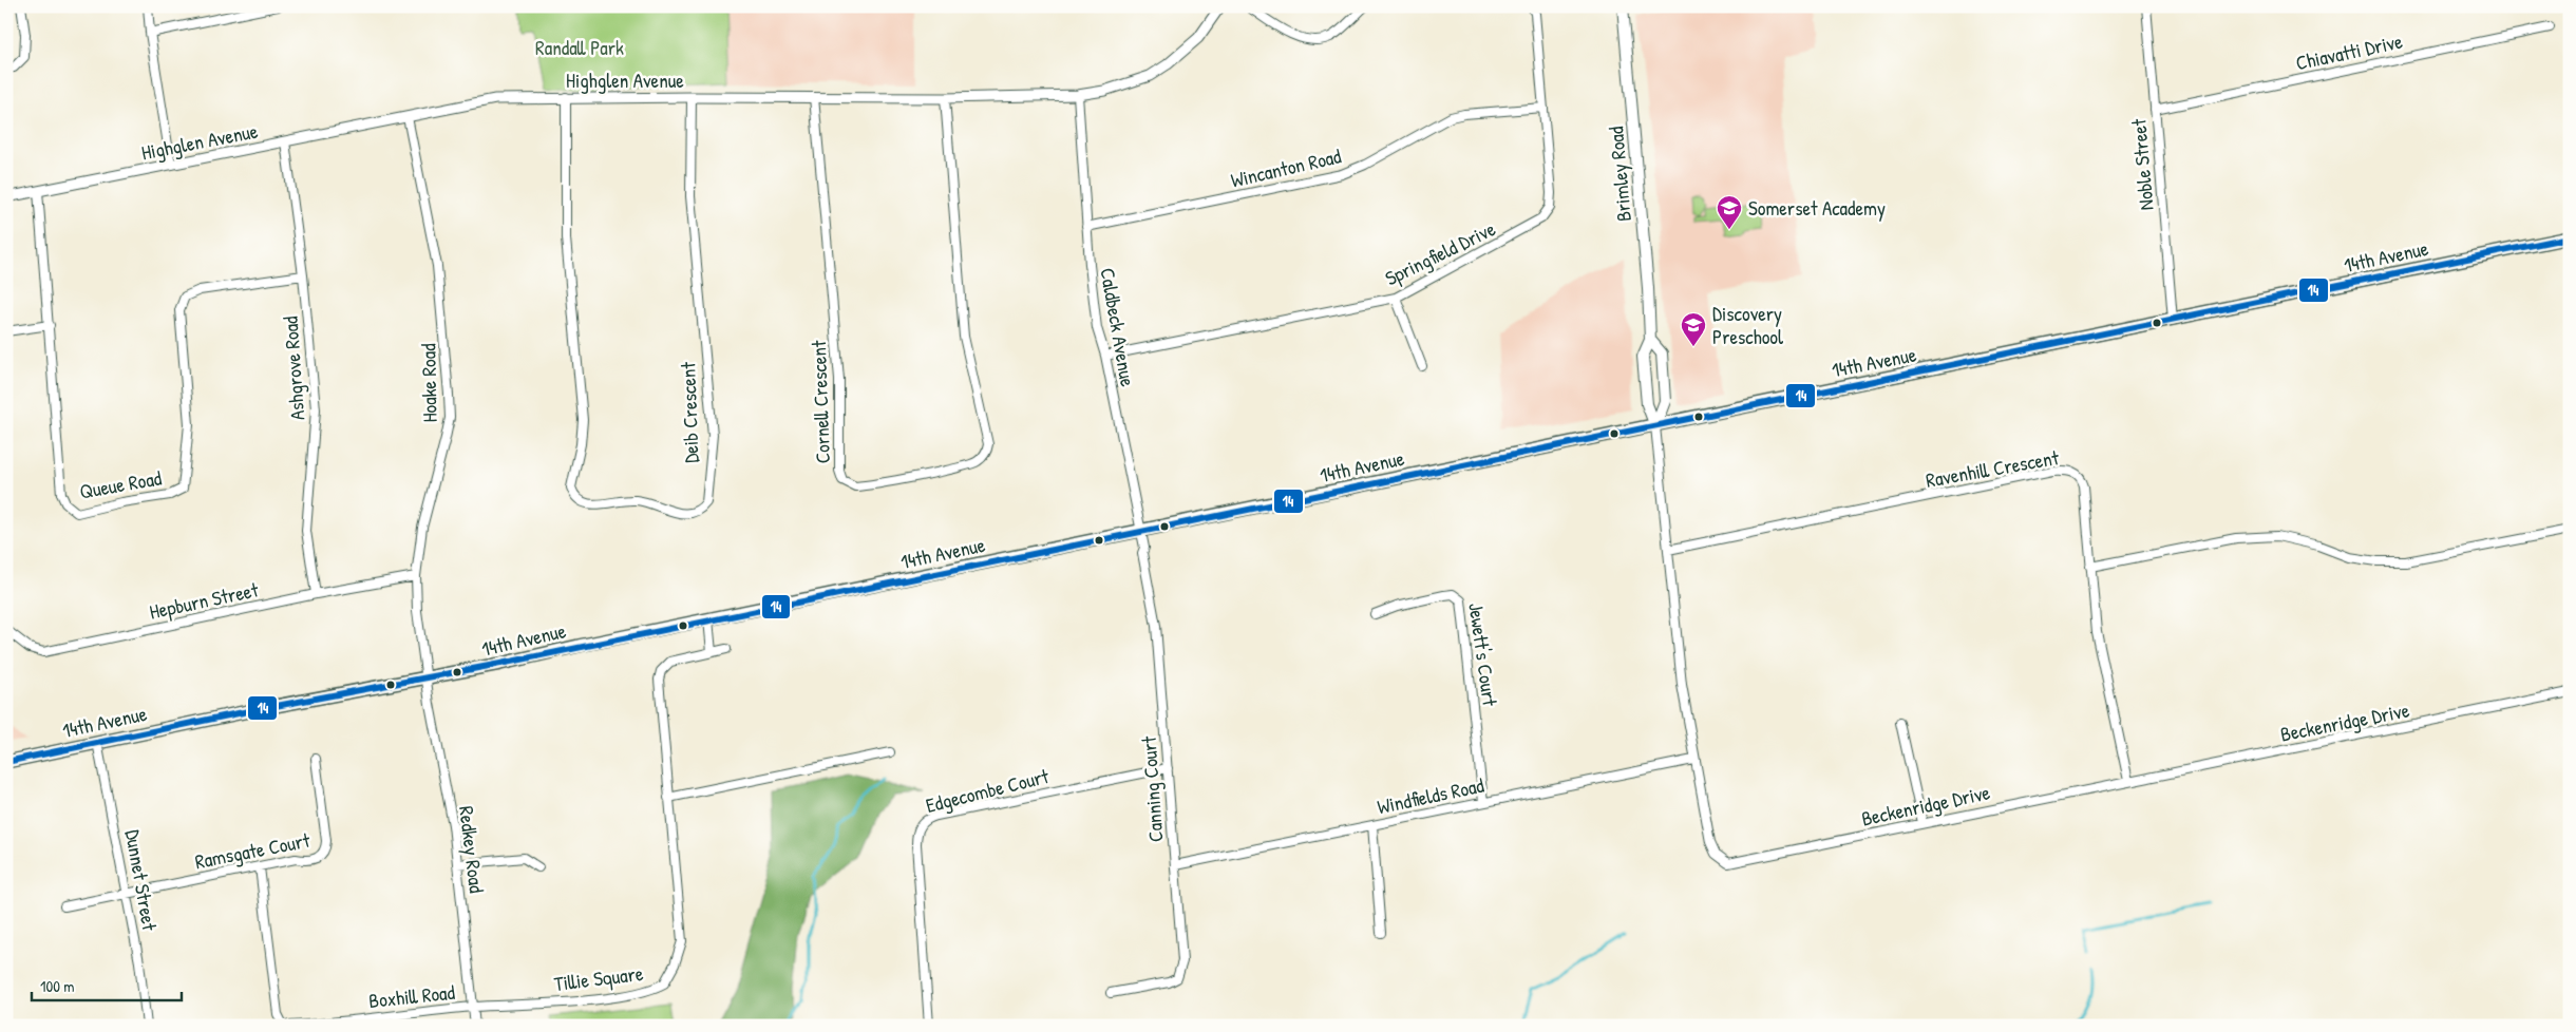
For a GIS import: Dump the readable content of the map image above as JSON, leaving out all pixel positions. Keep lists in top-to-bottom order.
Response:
{
  "streets": {
    "main road": ["Brimley Road", "14th Avenue"],
    "street": [
      "Chiavatti Drive",
      "Highglen Avenue",
      "Noble Street",
      "Wincanton Road",
      "Springfield Drive",
      "Caldbeck Avenue",
      "Ashgrove Road",
      "Hoake Road",
      "Cornell Crescent",
      "Deib Crescent",
      "Ravenhill Crescent",
      "Queue Road",
      "Hepburn Street",
      "Jewett's Court",
      "Beckenridge Drive",
      "Canning Court",
      "Edgecombe Court",
      "Windfields Road",
      "Redkey Road",
      "Ramsgate Court",
      "Dunnet Street",
      "Tillie Square",
      "Boxhill Road"
    ]
  },
  "crossings": [
    ["Chiavatti Drive", "Noble Street"],
    ["Highglen Avenue", "Caldbeck Avenue"],
    ["Highglen Avenue", "Ashgrove Road"],
    ["Highglen Avenue", "Hoake Road"],
    ["Highglen Avenue", "Cornell Crescent"],
    ["Highglen Avenue", "Deib Crescent"],
    ["Highglen Avenue", "Queue Road"],
    ["Noble Street", "14th Avenue"],
    ["Wincanton Road", "Springfield Drive"],
    ["Wincanton Road", "Caldbeck Avenue"],
    ["Brimley Road", "14th Avenue"],
    ["Brimley Road", "Beckenridge Drive"],
    ["Springfield Drive", "Caldbeck Avenue"],
    ["14th Avenue", "Caldbeck Avenue"],
    ["14th Avenue", "Hoake Road"],
    ["14th Avenue", "Beckenridge Drive"],
    ["14th Avenue", "Canning Court"],
    ["14th Avenue", "Redkey Road"],
    ["14th Avenue", "Dunnet Street"],
    ["Caldbeck Avenue", "Canning Court"],
    ["Ashgrove Road", "Queue Road"],
    ["Ashgrove Road", "Hepburn Street"],
    ["Hoake Road", "Hepburn Street"],
    ["Hoake Road", "Redkey Road"],
    ["Ravenhill Crescent", "Beckenridge Drive"],
    ["Jewett's Court", "Windfields Road"],
    ["Beckenridge Drive", "Windfields Road"],
    ["Canning Court", "Edgecombe Court"],
    ["Canning Court", "Windfields Road"],
    ["Redkey Road", "Tillie Square"],
    ["Redkey Road", "Boxhill Road"],
    ["Ramsgate Court", "Dunnet Street"],
    ["Ramsgate Court", "Boxhill Road"],
    ["Tillie Square", "Boxhill Road"]
  ],
  "parks": ["Randall Park"],
  "places": {
    "school or university": ["Somerset Academy", "Discovery Preschool"]
  },
  "lines": ["transit line 14"],
  "scale_bar": "100 m"
}
